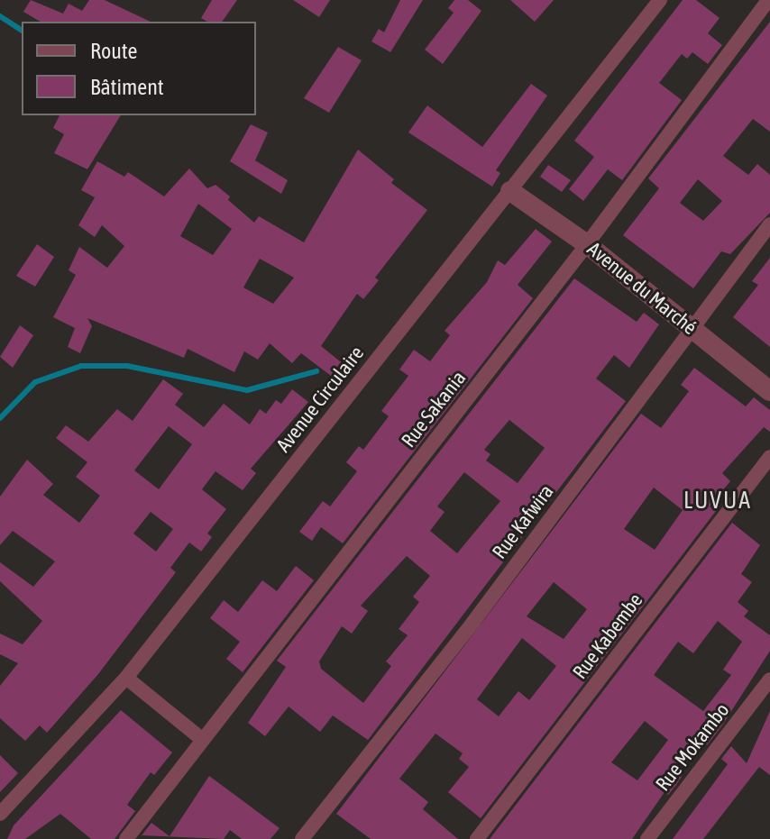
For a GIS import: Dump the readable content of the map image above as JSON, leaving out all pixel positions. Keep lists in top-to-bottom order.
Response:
{
  "streets": {
    "street": [
      "Avenue du Marché",
      "Avenue Circulaire",
      "Rue Sakania",
      "Rue Kafwira",
      "Rue Kabembe",
      "Rue Mokambo"
    ]
  },
  "crossings": [
    ["Avenue du Marché", "Avenue Circulaire"],
    ["Avenue du Marché", "Rue Sakania"],
    ["Avenue du Marché", "Rue Kafwira"]
  ],
  "districts": ["LUVUA"],
  "legend": ["Route", "Bâtiment"]
}
